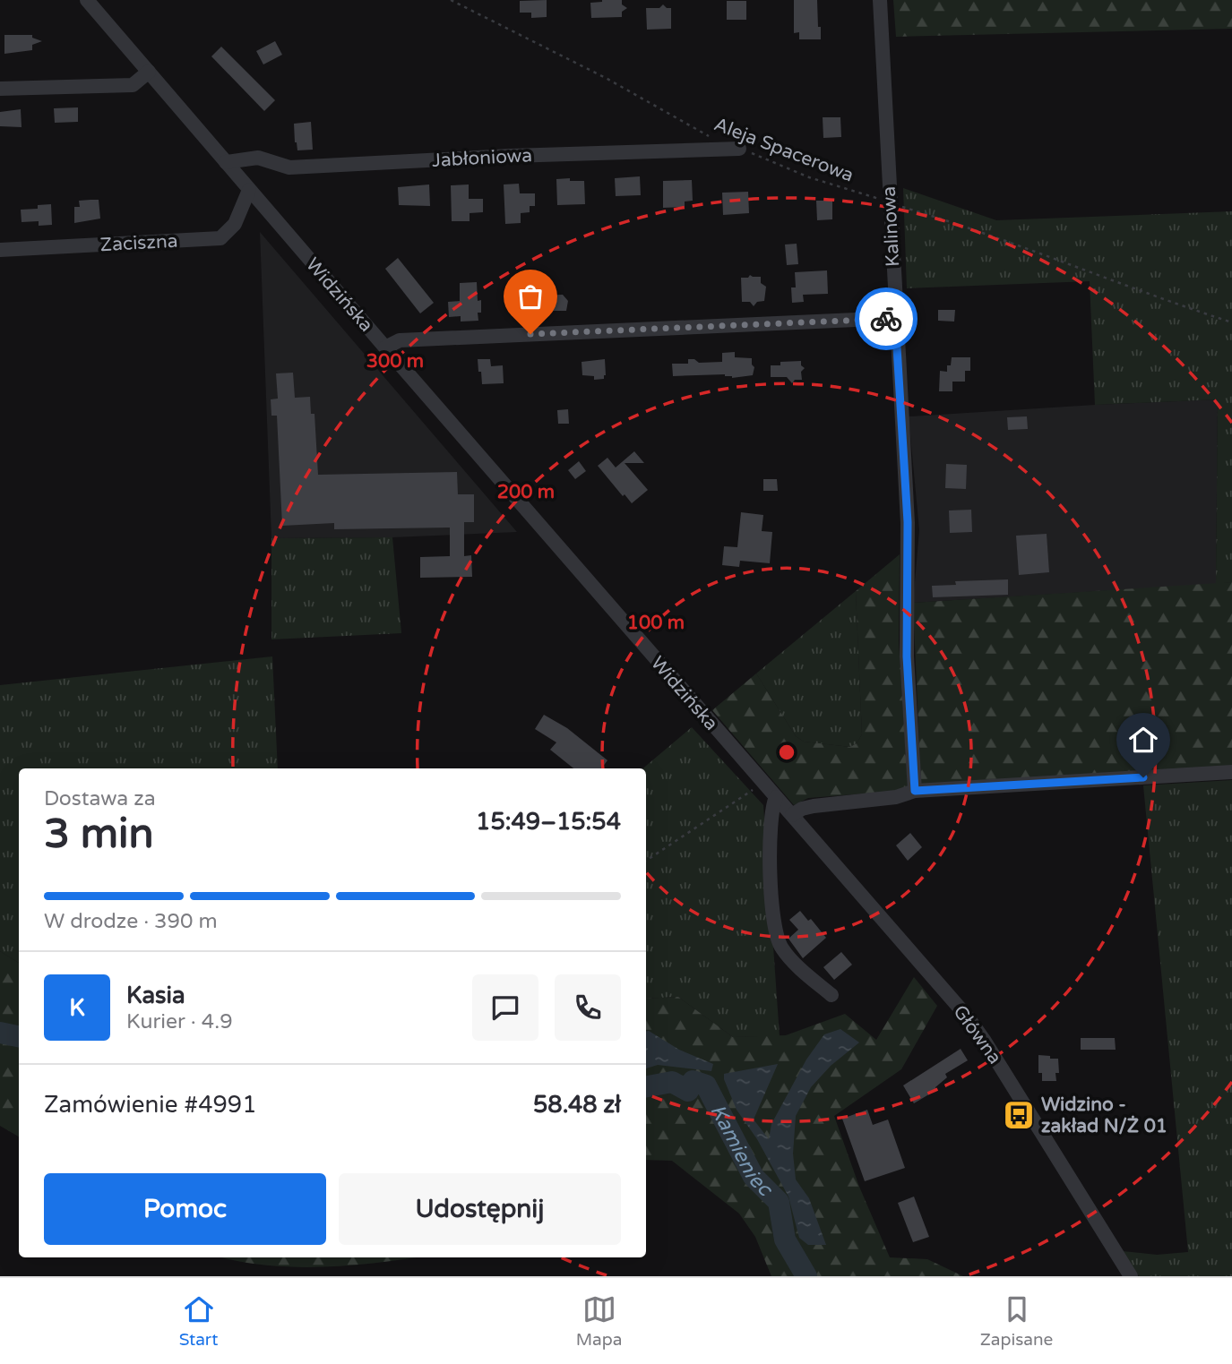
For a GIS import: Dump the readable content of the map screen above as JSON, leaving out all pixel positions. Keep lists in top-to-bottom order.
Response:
{
  "streets": {
    "street": [
      "Jabłoniowa",
      "Kalinowa",
      "Zaciszna",
      "Widzińska",
      "Główna"
    ],
    "path": ["Aleja Spacerowa"]
  },
  "crossings": [
    ["Aleja Spacerowa", "Jabłoniowa"],
    ["Aleja Spacerowa", "Kalinowa"],
    ["Jabłoniowa", "Widzińska"],
    ["Zaciszna", "Widzińska"],
    ["Widzińska", "Główna"]
  ],
  "water": ["Kamieniec"],
  "places": {
    "bus stop": ["Widzino - zakład N/Ż 01"]
  },
  "page": {
    "heading": ["3 min", "Dostawa za", "15:49–15:54"],
    "panel": [
      "Kasia",
      "Kurier · 4.9",
      "Zamówienie #4991",
      "58.48 zł"
    ],
    "bar": "W drodze · 390 m",
    "round": "K",
    "buttons": ["Pomoc", "Udostępnij"],
    "tabs": ["Start", "Mapa", "Zapisane"]
  },
  "rings": ["300 m", "200 m", "100 m"]
}
